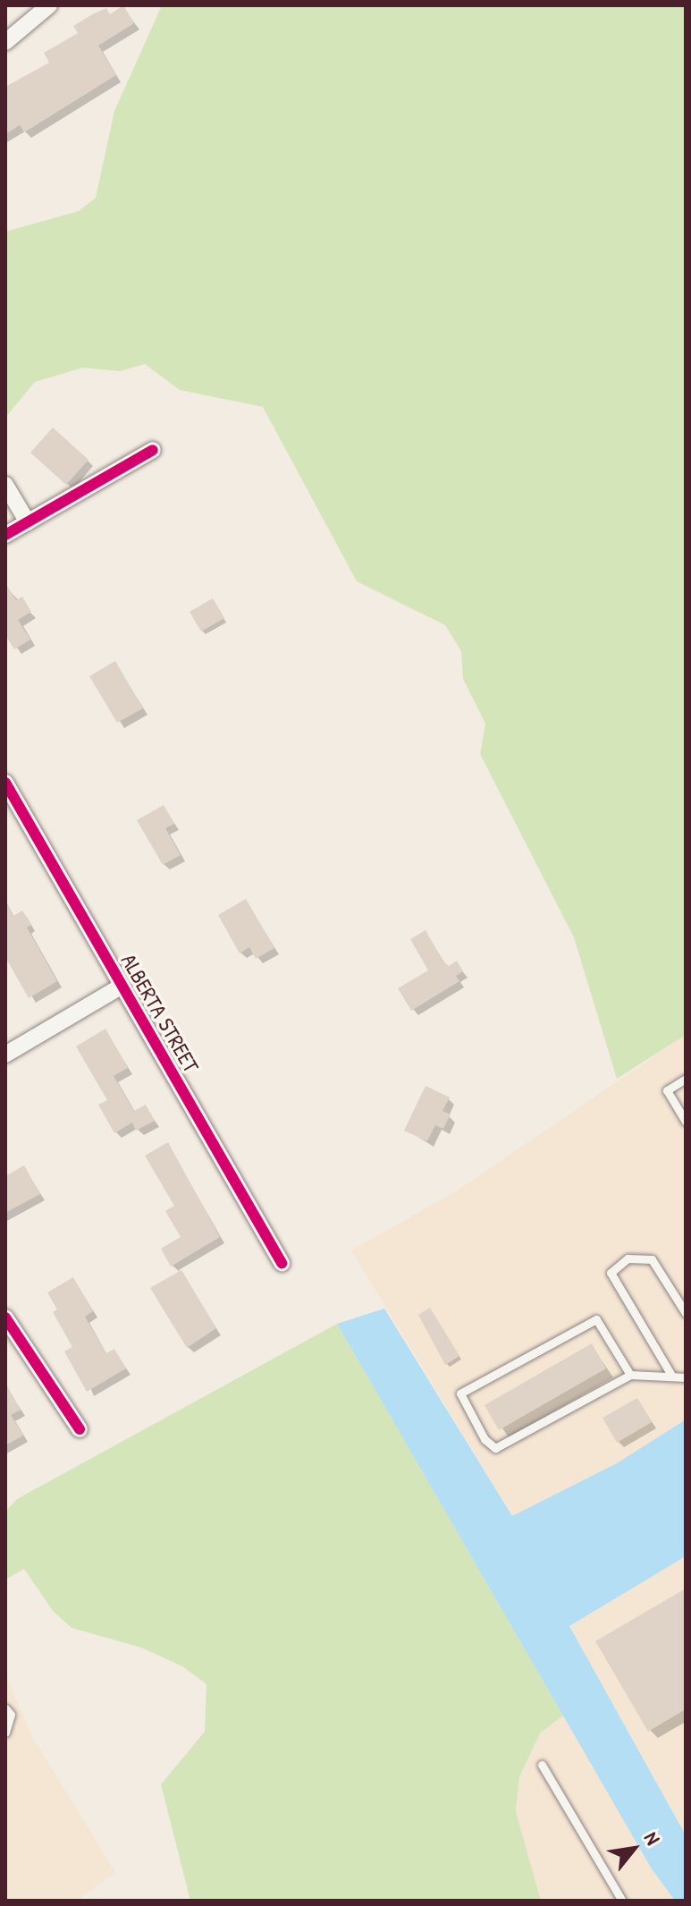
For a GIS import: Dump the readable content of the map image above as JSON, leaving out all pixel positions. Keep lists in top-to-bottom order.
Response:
{
  "streets": {
    "street": ["ALBERTA STREET"]
  },
  "north": "top right"
}
